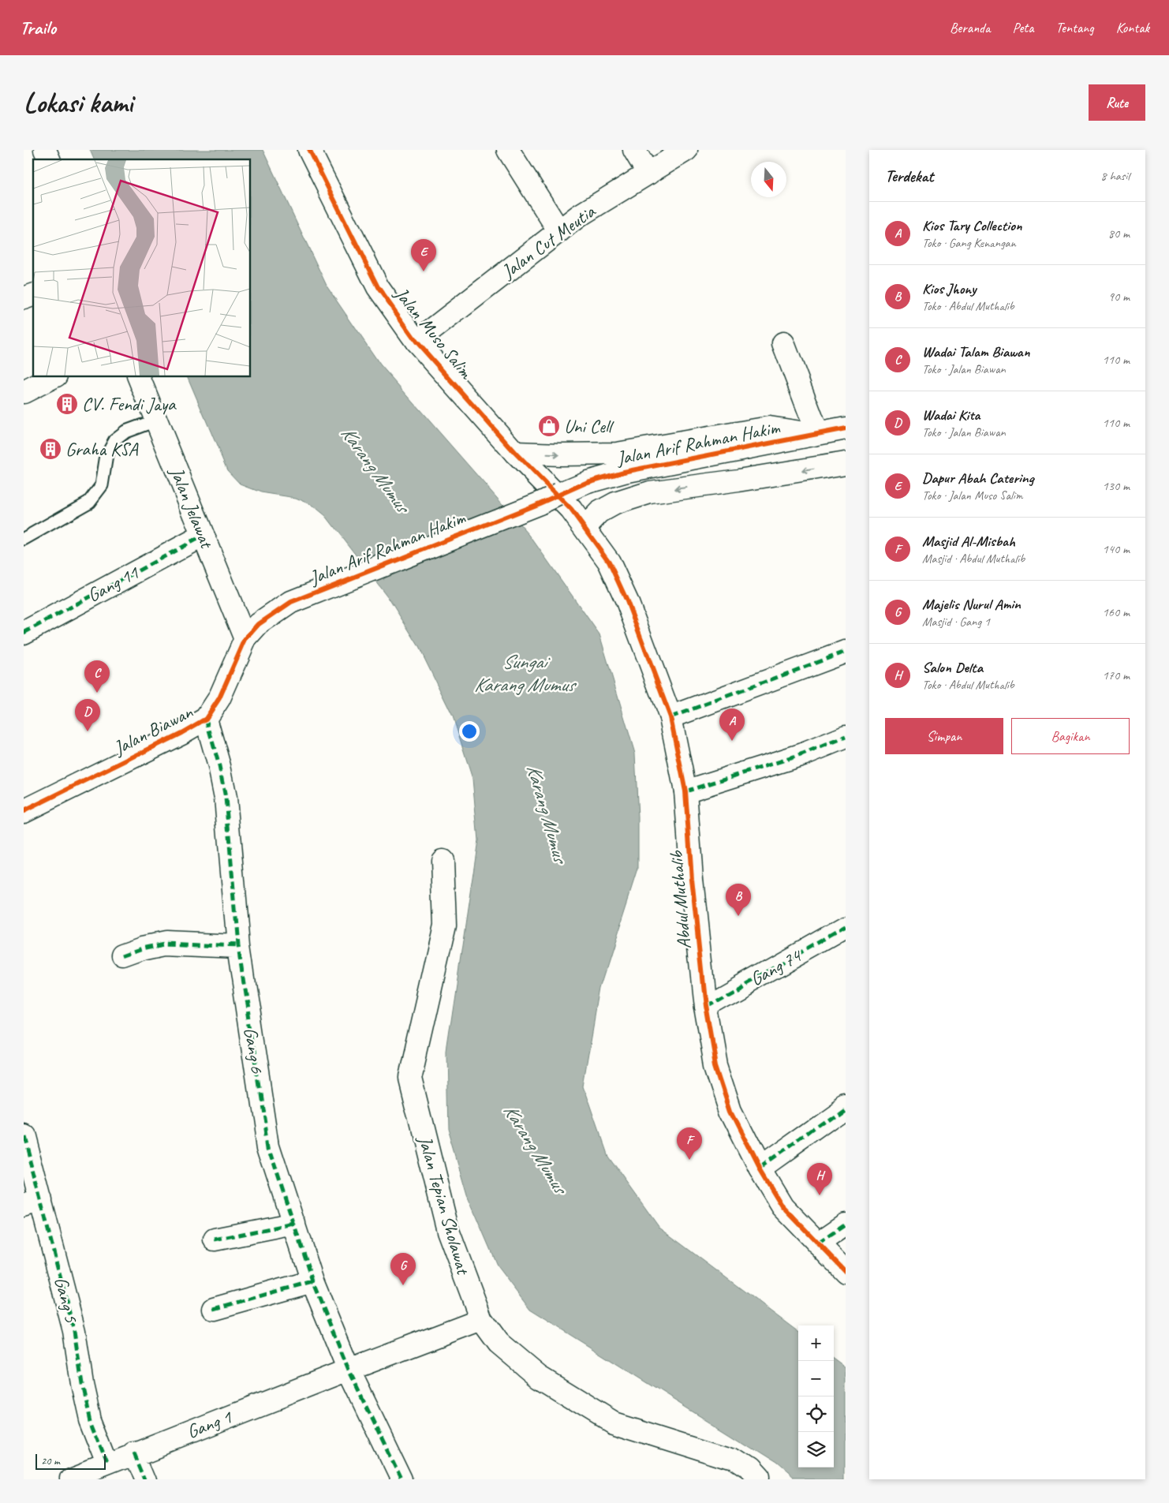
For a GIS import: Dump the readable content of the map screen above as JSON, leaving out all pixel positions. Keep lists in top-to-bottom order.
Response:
{
  "streets": {
    "street": [
      "Jalan Cut Meutia",
      "Jalan Muso Salim",
      "Jalan Arif Rahman Hakim",
      "Jalan Jelawat",
      "Gang 11",
      "Jalan Biawan",
      "Abdul Muthalib",
      "Gang 74",
      "Gang 6",
      "Jalan Tepian Sholawat",
      "Gang 5",
      "Gang 1"
    ]
  },
  "crossings": [
    ["Jalan Cut Meutia", "Jalan Muso Salim"],
    ["Jalan Muso Salim", "Jalan Arif Rahman Hakim"],
    ["Jalan Muso Salim", "Abdul Muthalib"],
    ["Jalan Arif Rahman Hakim", "Jalan Biawan"],
    ["Jalan Arif Rahman Hakim", "Abdul Muthalib"],
    ["Jalan Jelawat", "Gang 11"],
    ["Jalan Jelawat", "Jalan Biawan"],
    ["Jalan Biawan", "Gang 6"],
    ["Abdul Muthalib", "Gang 74"],
    ["Gang 6", "Gang 1"],
    ["Jalan Tepian Sholawat", "Gang 1"],
    ["Gang 5", "Gang 1"]
  ],
  "water": ["Karang Mumus", "Sungai Karang Mumus"],
  "places": {
    "building": ["CV. Fendi Jaya", "Graha KSA"],
    "shop": ["Uni Cell"]
  },
  "scale_bar": "20 m",
  "north": "bottom",
  "page": {
    "header": "Trailo",
    "nav": [
      "Beranda",
      "Peta",
      "Tentang",
      "Kontak"
    ],
    "buttons": [
      "Rute",
      ["Simpan", "Bagikan"]
    ],
    "title": "Lokasi kami",
    "heading": ["Terdekat", "8 hasil"],
    "list": [
      {
        "mark": "A",
        "name": "Kios Tary Collection",
        "note": "Toko · Gang Kenangan",
        "value": "80 m"
      },
      {
        "mark": "B",
        "name": "Kios Jhony",
        "note": "Toko · Abdul Muthalib",
        "value": "90 m"
      },
      {
        "mark": "C",
        "name": "Wadai Talam Biawan",
        "note": "Toko · Jalan Biawan",
        "value": "110 m"
      },
      {
        "mark": "D",
        "name": "Wadai Kita",
        "note": "Toko · Jalan Biawan",
        "value": "110 m"
      },
      {
        "mark": "E",
        "name": "Dapur Abah Catering",
        "note": "Toko · Jalan Muso Salim",
        "value": "130 m"
      },
      {
        "mark": "F",
        "name": "Masjid Al-Misbah",
        "note": "Masjid · Abdul Muthalib",
        "value": "140 m"
      },
      {
        "mark": "G",
        "name": "Majelis Nurul Amin",
        "note": "Masjid · Gang 1",
        "value": "160 m"
      },
      {
        "mark": "H",
        "name": "Salon Delta",
        "note": "Toko · Abdul Muthalib",
        "value": "170 m"
      }
    ],
    "pins": [
      "E",
      "C",
      "D",
      "A",
      "B",
      "F",
      "H",
      "G"
    ],
    "map_buttons": ["+", "−"],
    "scale": "20 m"
  }
}
